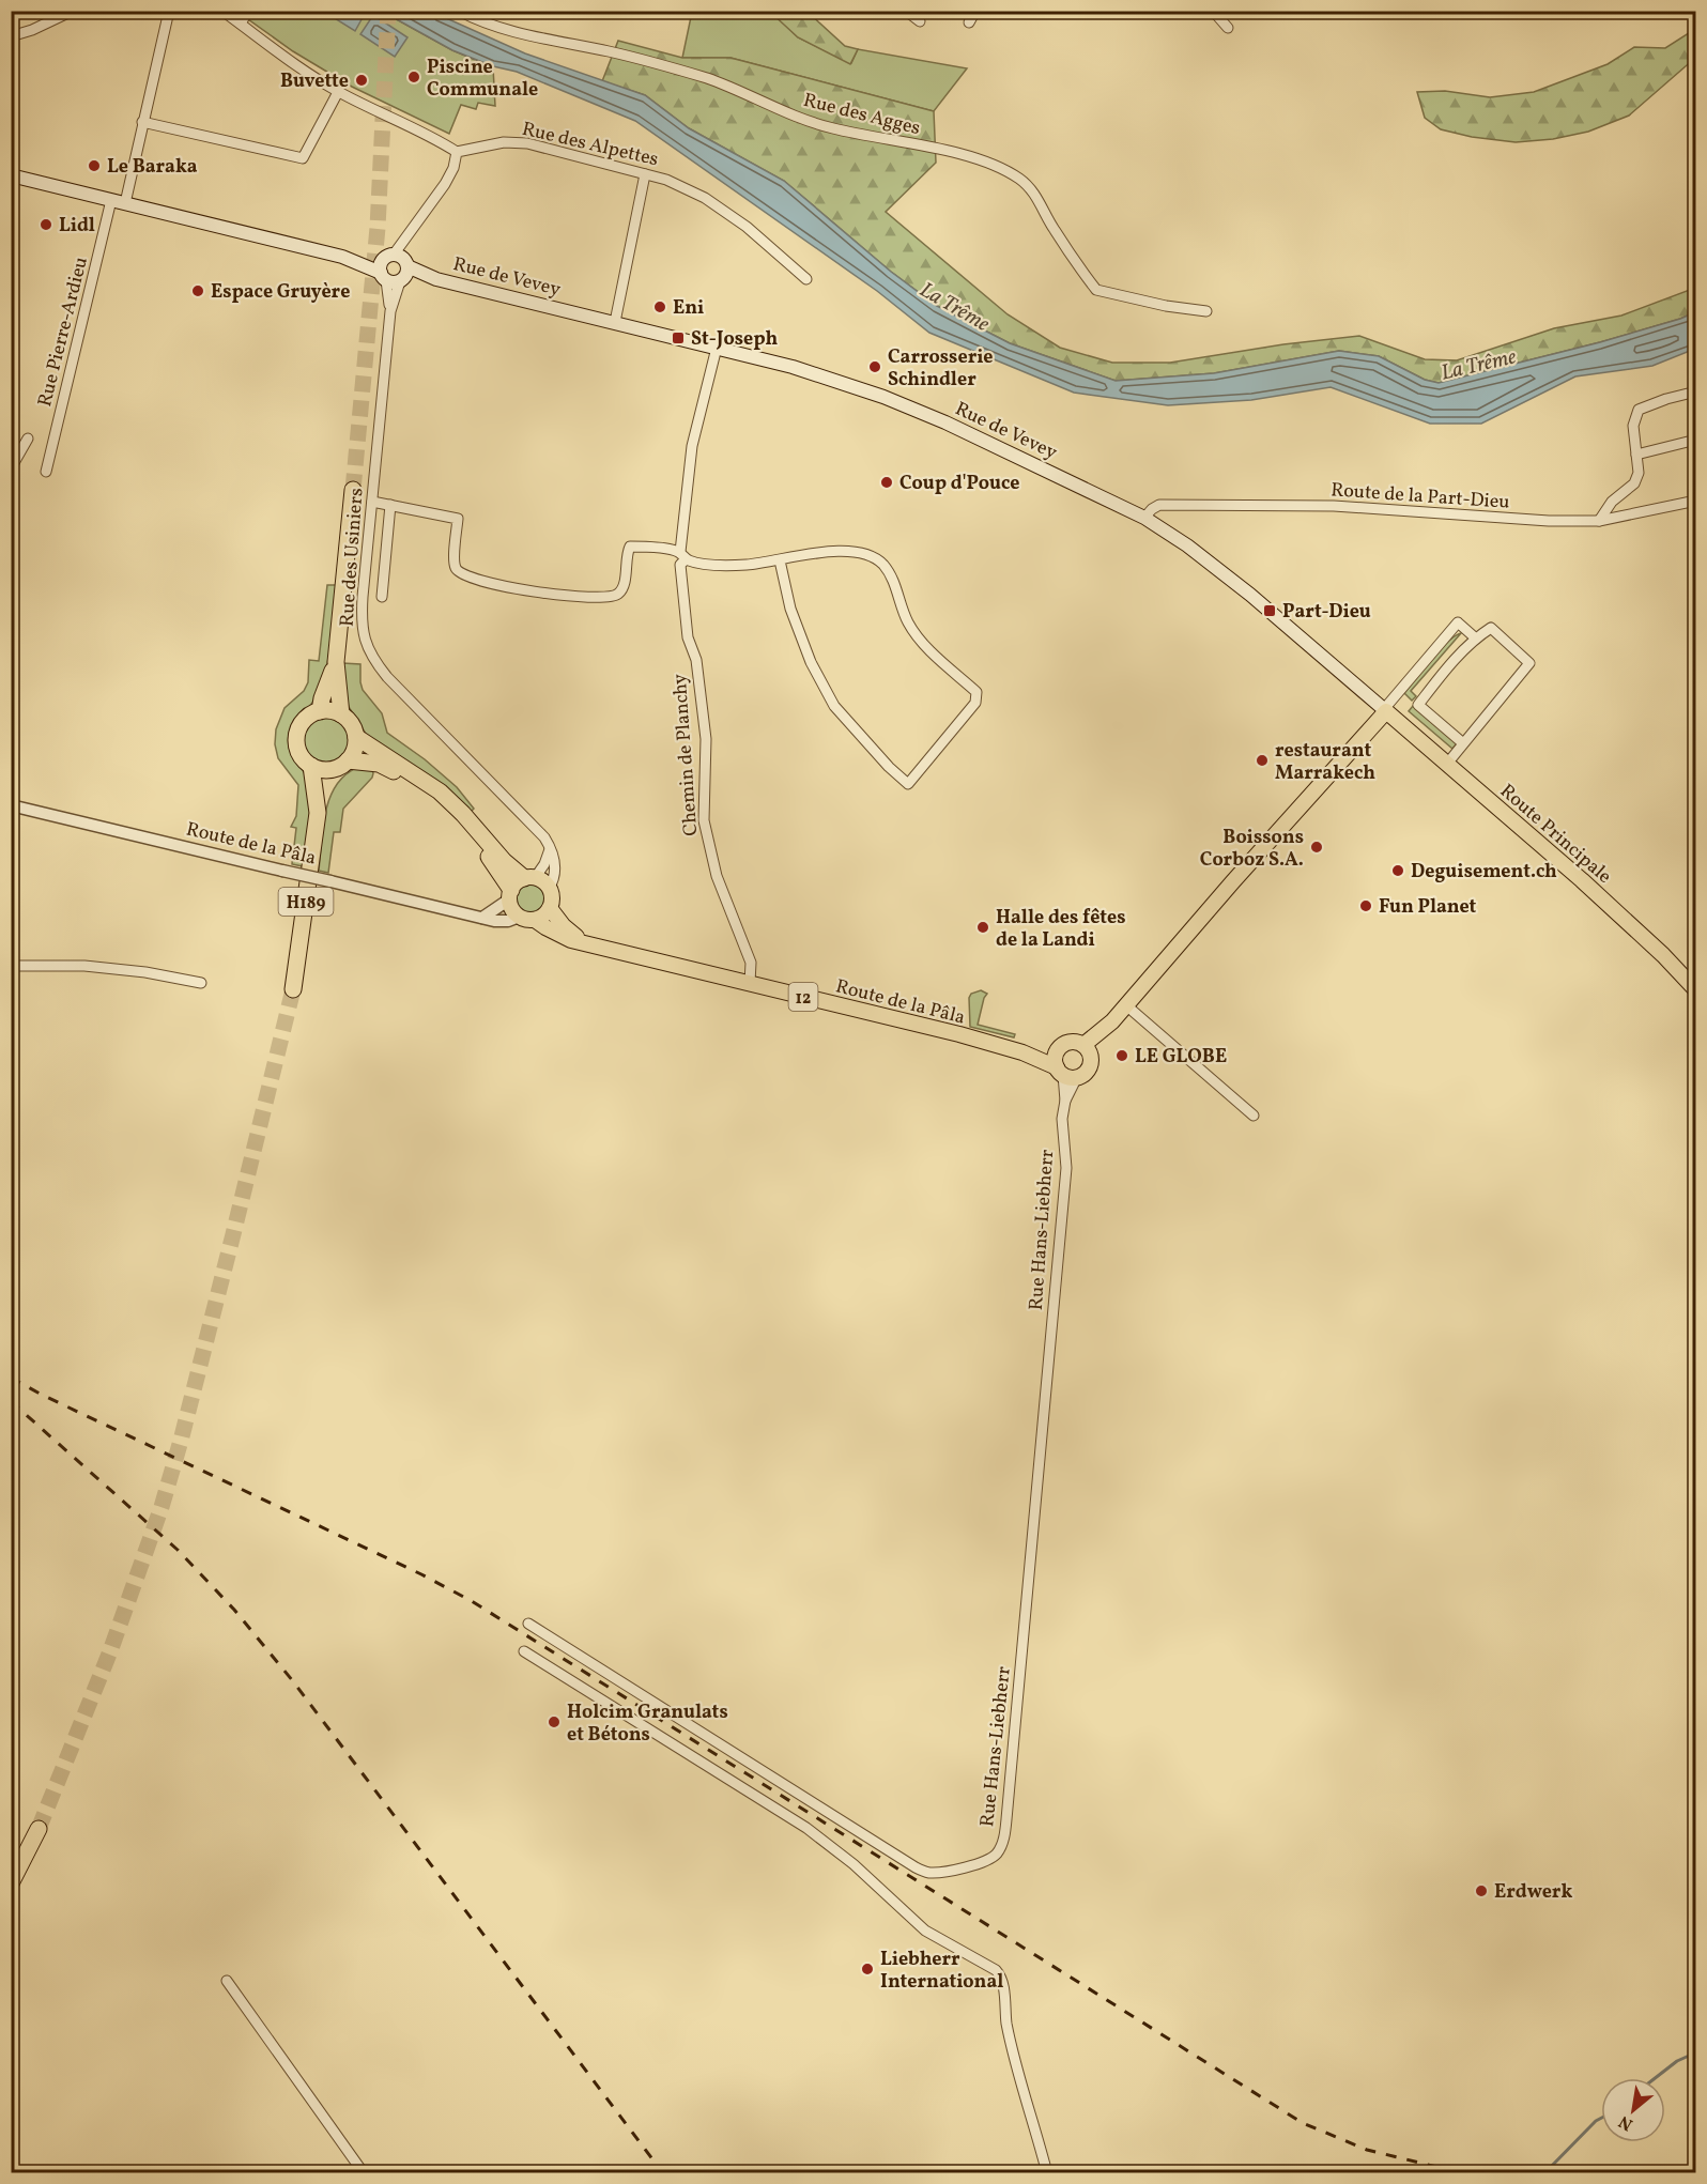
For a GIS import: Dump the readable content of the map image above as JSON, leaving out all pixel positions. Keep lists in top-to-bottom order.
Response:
{
  "streets": {
    "highway": ["H189"],
    "main road": [
      "Rue de Vevey",
      "Route Principale",
      "Route de la Pâla",
      "12"
    ],
    "street": [
      "Rue des Agges",
      "Rue des Alpettes",
      "Rue Pierre-Ardieu",
      "Route de la Part-Dieu",
      "Rue des Usiniers",
      "Chemin de Planchy",
      "Rue Hans-Liebherr"
    ]
  },
  "crossings": [
    ["Rue de Vevey", "Rue Pierre-Ardieu"],
    ["Rue de Vevey", "Route de la Part-Dieu"],
    ["Rue de Vevey", "Rue des Usiniers"],
    ["Rue de Vevey", "Chemin de Planchy"],
    ["Rue de Vevey", "Route Principale"],
    ["Rue des Usiniers", "Route de la Pâla"],
    ["Rue des Usiniers", "12"],
    ["Chemin de Planchy", "Route de la Pâla"],
    ["Route de la Pâla", "12"],
    ["Route de la Pâla", "Rue Hans-Liebherr"]
  ],
  "water": ["La Trême"],
  "places": {
    "other": [
      "Piscine Communale",
      "Buvette",
      "Le Baraka",
      "Lidl",
      "Espace Gruyère",
      "Eni",
      "Carrosserie Schindler",
      "Coup d'Pouce",
      "restaurant Marrakech",
      "Boissons Corboz S.A.",
      "Deguisement.ch",
      "Fun Planet",
      "Halle des fêtes de la Landi",
      "LE GLOBE",
      "Holcim Granulats et Bétons",
      "Erdwerk",
      "Liebherr International"
    ],
    "transit": ["St-Joseph", "Part-Dieu"]
  },
  "north": "bottom left"
}
